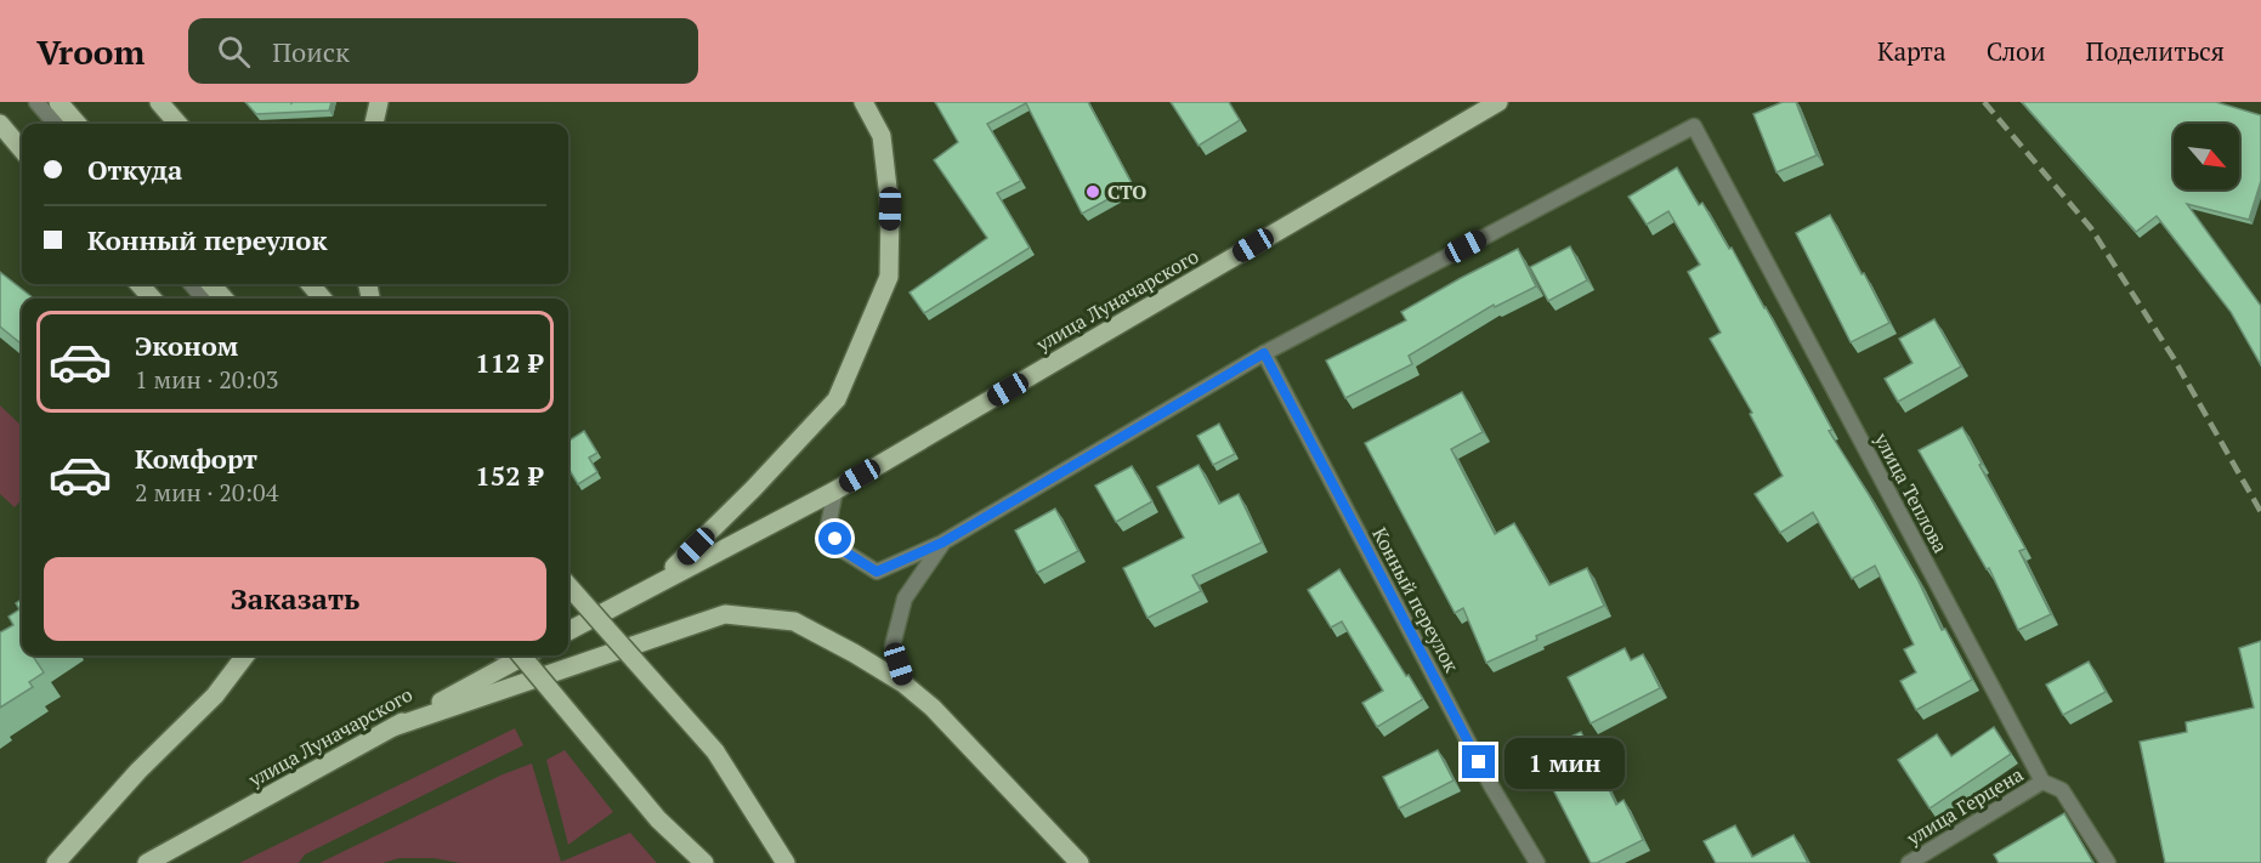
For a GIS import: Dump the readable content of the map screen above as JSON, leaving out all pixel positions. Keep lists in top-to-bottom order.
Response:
{
  "streets": {
    "main road": ["улица Луначарского"],
    "street": ["улица Теплова", "Конный переулок", "улица Герцена"]
  },
  "crossings": [
    ["улица Теплова", "Конный переулок"],
    ["улица Теплова", "улица Герцена"]
  ],
  "places": ["СТО"],
  "north": "bottom right",
  "page": {
    "header": "Vroom",
    "search": "Поиск",
    "nav": ["Карта", "Слои", "Поделиться"],
    "banner": ["Откуда", "Конный переулок"],
    "list": [
      {
        "name": "Эконом",
        "note": "1 мин · 20:03",
        "value": "112 ₽"
      },
      {
        "name": "Комфорт",
        "note": "2 мин · 20:04",
        "value": "152 ₽"
      }
    ],
    "buttons": "Заказать",
    "bubble": "1 мин"
  }
}
